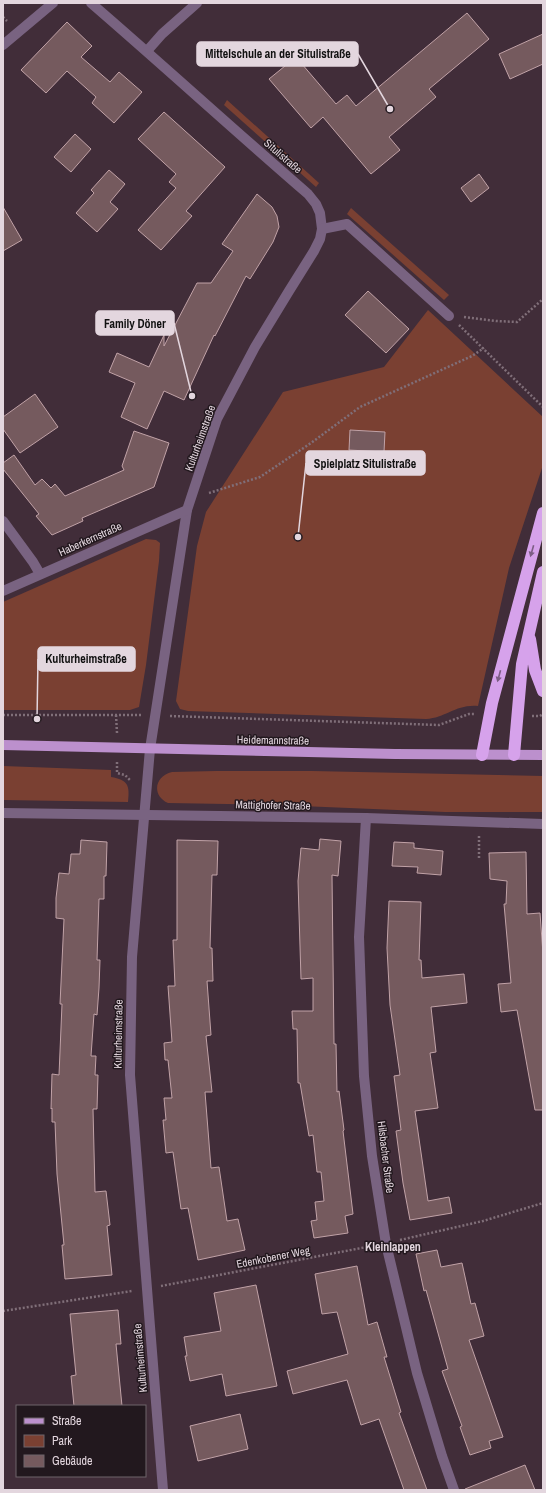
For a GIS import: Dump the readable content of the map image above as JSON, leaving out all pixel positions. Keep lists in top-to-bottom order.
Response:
{
  "streets": {
    "main road": ["Heidemannstraße"],
    "street": [
      "Situlistraße",
      "Kulturheimstraße",
      "Haberkernstraße",
      "Mattighofer Straße",
      "Hilsbacher Straße"
    ],
    "path": ["Edenkobener Weg"]
  },
  "crossings": [
    ["Situlistraße", "Kulturheimstraße"],
    ["Kulturheimstraße", "Haberkernstraße"],
    ["Kulturheimstraße", "Heidemannstraße"],
    ["Kulturheimstraße", "Mattighofer Straße"],
    ["Kulturheimstraße", "Edenkobener Weg"],
    ["Mattighofer Straße", "Hilsbacher Straße"],
    ["Hilsbacher Straße", "Edenkobener Weg"]
  ],
  "districts": ["Kleinlappen"],
  "places": [
    "Mittelschule an der Situlistraße",
    "Family Döner",
    "Spielplatz Situlistraße",
    "Kulturheimstraße"
  ],
  "legend": ["Straße", "Park", "Gebäude"]
}
